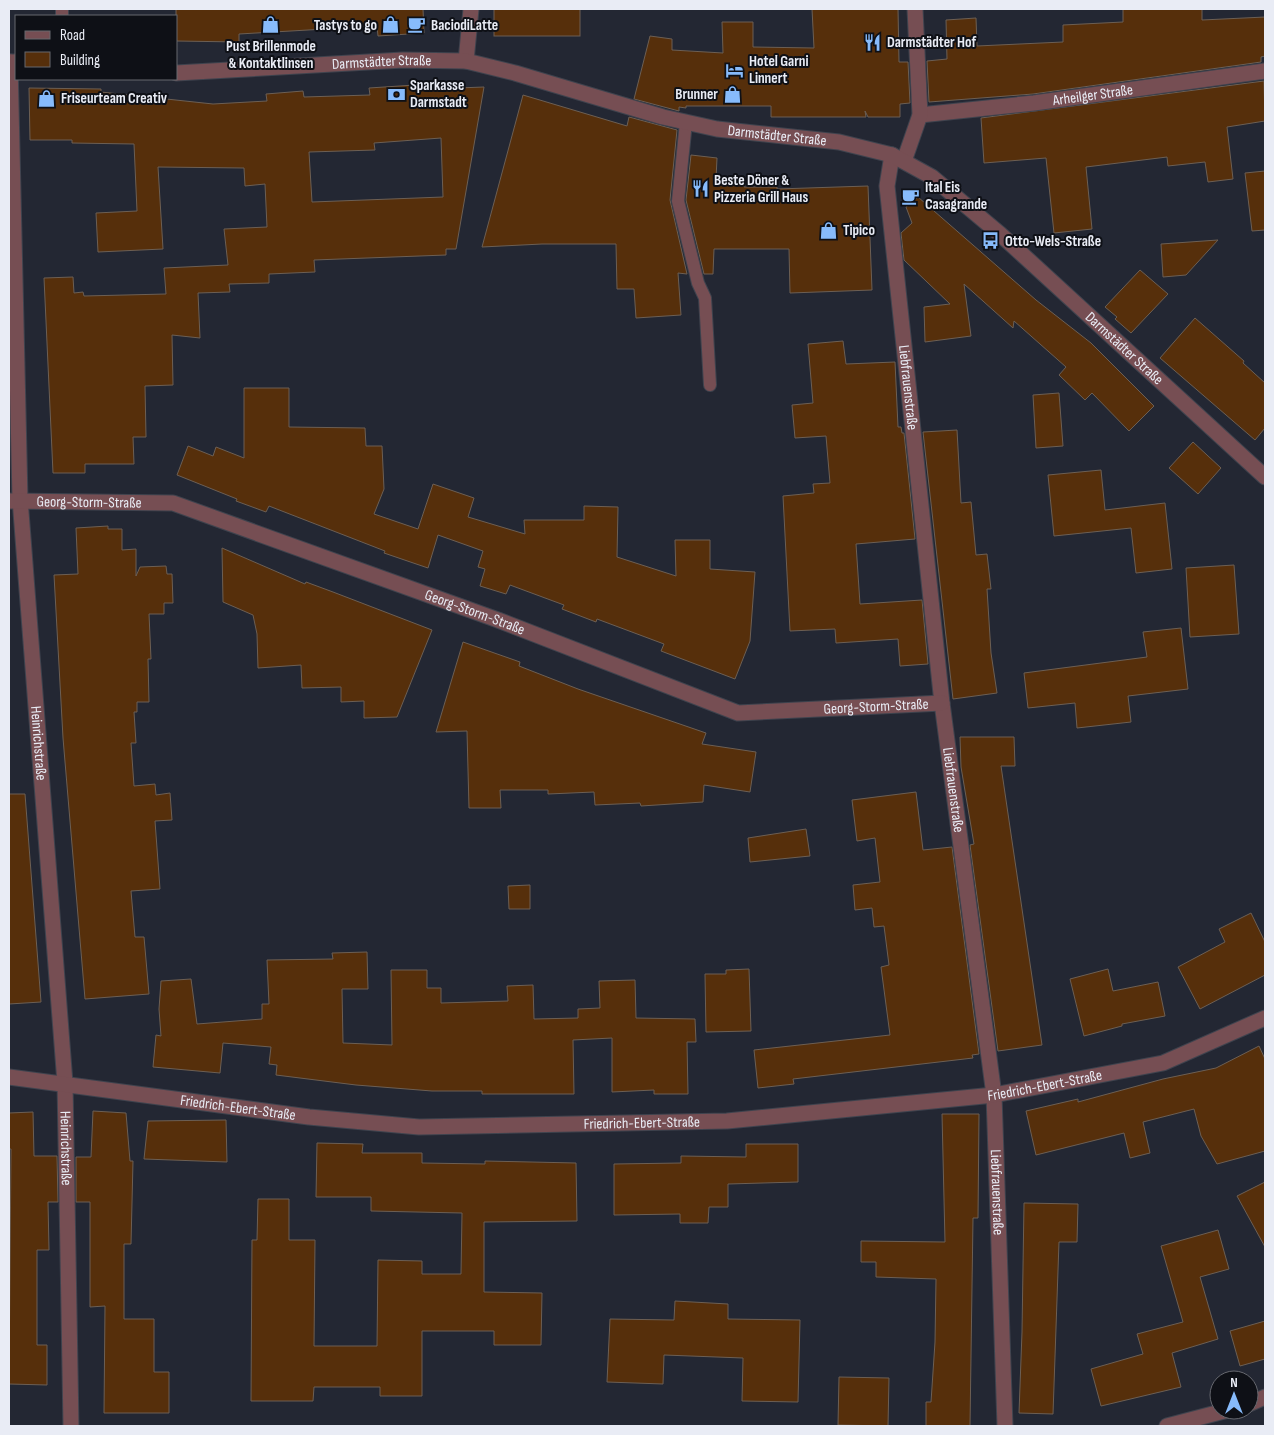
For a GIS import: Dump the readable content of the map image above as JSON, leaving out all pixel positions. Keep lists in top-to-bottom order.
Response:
{
  "streets": {
    "street": [
      "Darmstädter Straße",
      "Arheilger Straße",
      "Liebfrauenstraße",
      "Georg-Storm-Straße",
      "Heinrichstraße",
      "Friedrich-Ebert-Straße"
    ]
  },
  "crossings": [
    ["Darmstädter Straße", "Liebfrauenstraße"],
    ["Liebfrauenstraße", "Georg-Storm-Straße"],
    ["Liebfrauenstraße", "Friedrich-Ebert-Straße"],
    ["Georg-Storm-Straße", "Heinrichstraße"],
    ["Heinrichstraße", "Friedrich-Ebert-Straße"]
  ],
  "places": {
    "shop": [
      "Pust Brillenmode & Kontaktlinsen",
      "Tastys to go",
      "Brunner",
      "Friseurteam Creativ",
      "Tipico"
    ],
    "cafe": ["BaciodiLatte", "Ital Eis Casagrande"],
    "restaurant": ["Darmstädter Hof", "Beste Döner & Pizzeria Grill Haus"],
    "hotel": ["Hotel Garni Linnert"],
    "bank": ["Sparkasse Darmstadt"],
    "bus stop": ["Otto-Wels-Straße"]
  },
  "legend": ["Road", "Building"],
  "north": "top"
}
